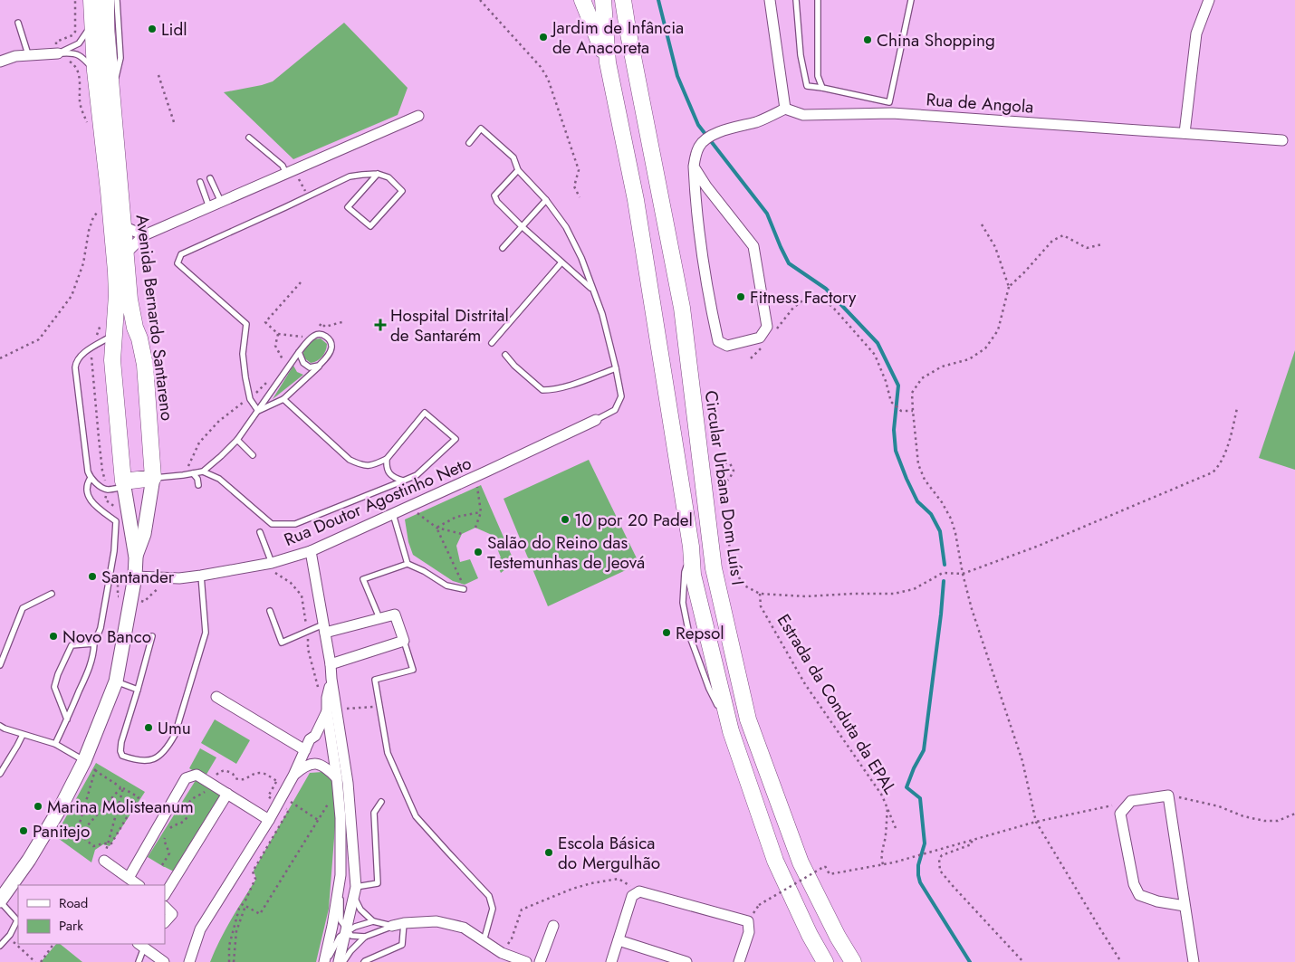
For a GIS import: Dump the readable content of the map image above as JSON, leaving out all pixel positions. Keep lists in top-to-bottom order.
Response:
{
  "streets": {
    "main road": ["Avenida Bernardo Santareno", "Circular Urbana Dom Luís I"],
    "street": ["Rua de Angola", "Rua Doutor Agostinho Neto"],
    "path": ["Estrada da Conduta da EPAL"]
  },
  "crossings": [
    ["Avenida Bernardo Santareno", "Rua Doutor Agostinho Neto"]
  ],
  "places": {
    "other": [
      "Lidl",
      "Jardim de Infância de Anacoreta",
      "China Shopping",
      "Fitness Factory",
      "10 por 20 Padel",
      "Salão do Reino das Testemunhas de Jeová",
      "Santander",
      "Repsol",
      "Novo Banco",
      "Umu",
      "Marina Molisteanum",
      "Panitejo",
      "Escola Básica do Mergulhão"
    ],
    "health": ["Hospital Distrital de Santarém"]
  },
  "legend": ["Road", "Park"]
}
